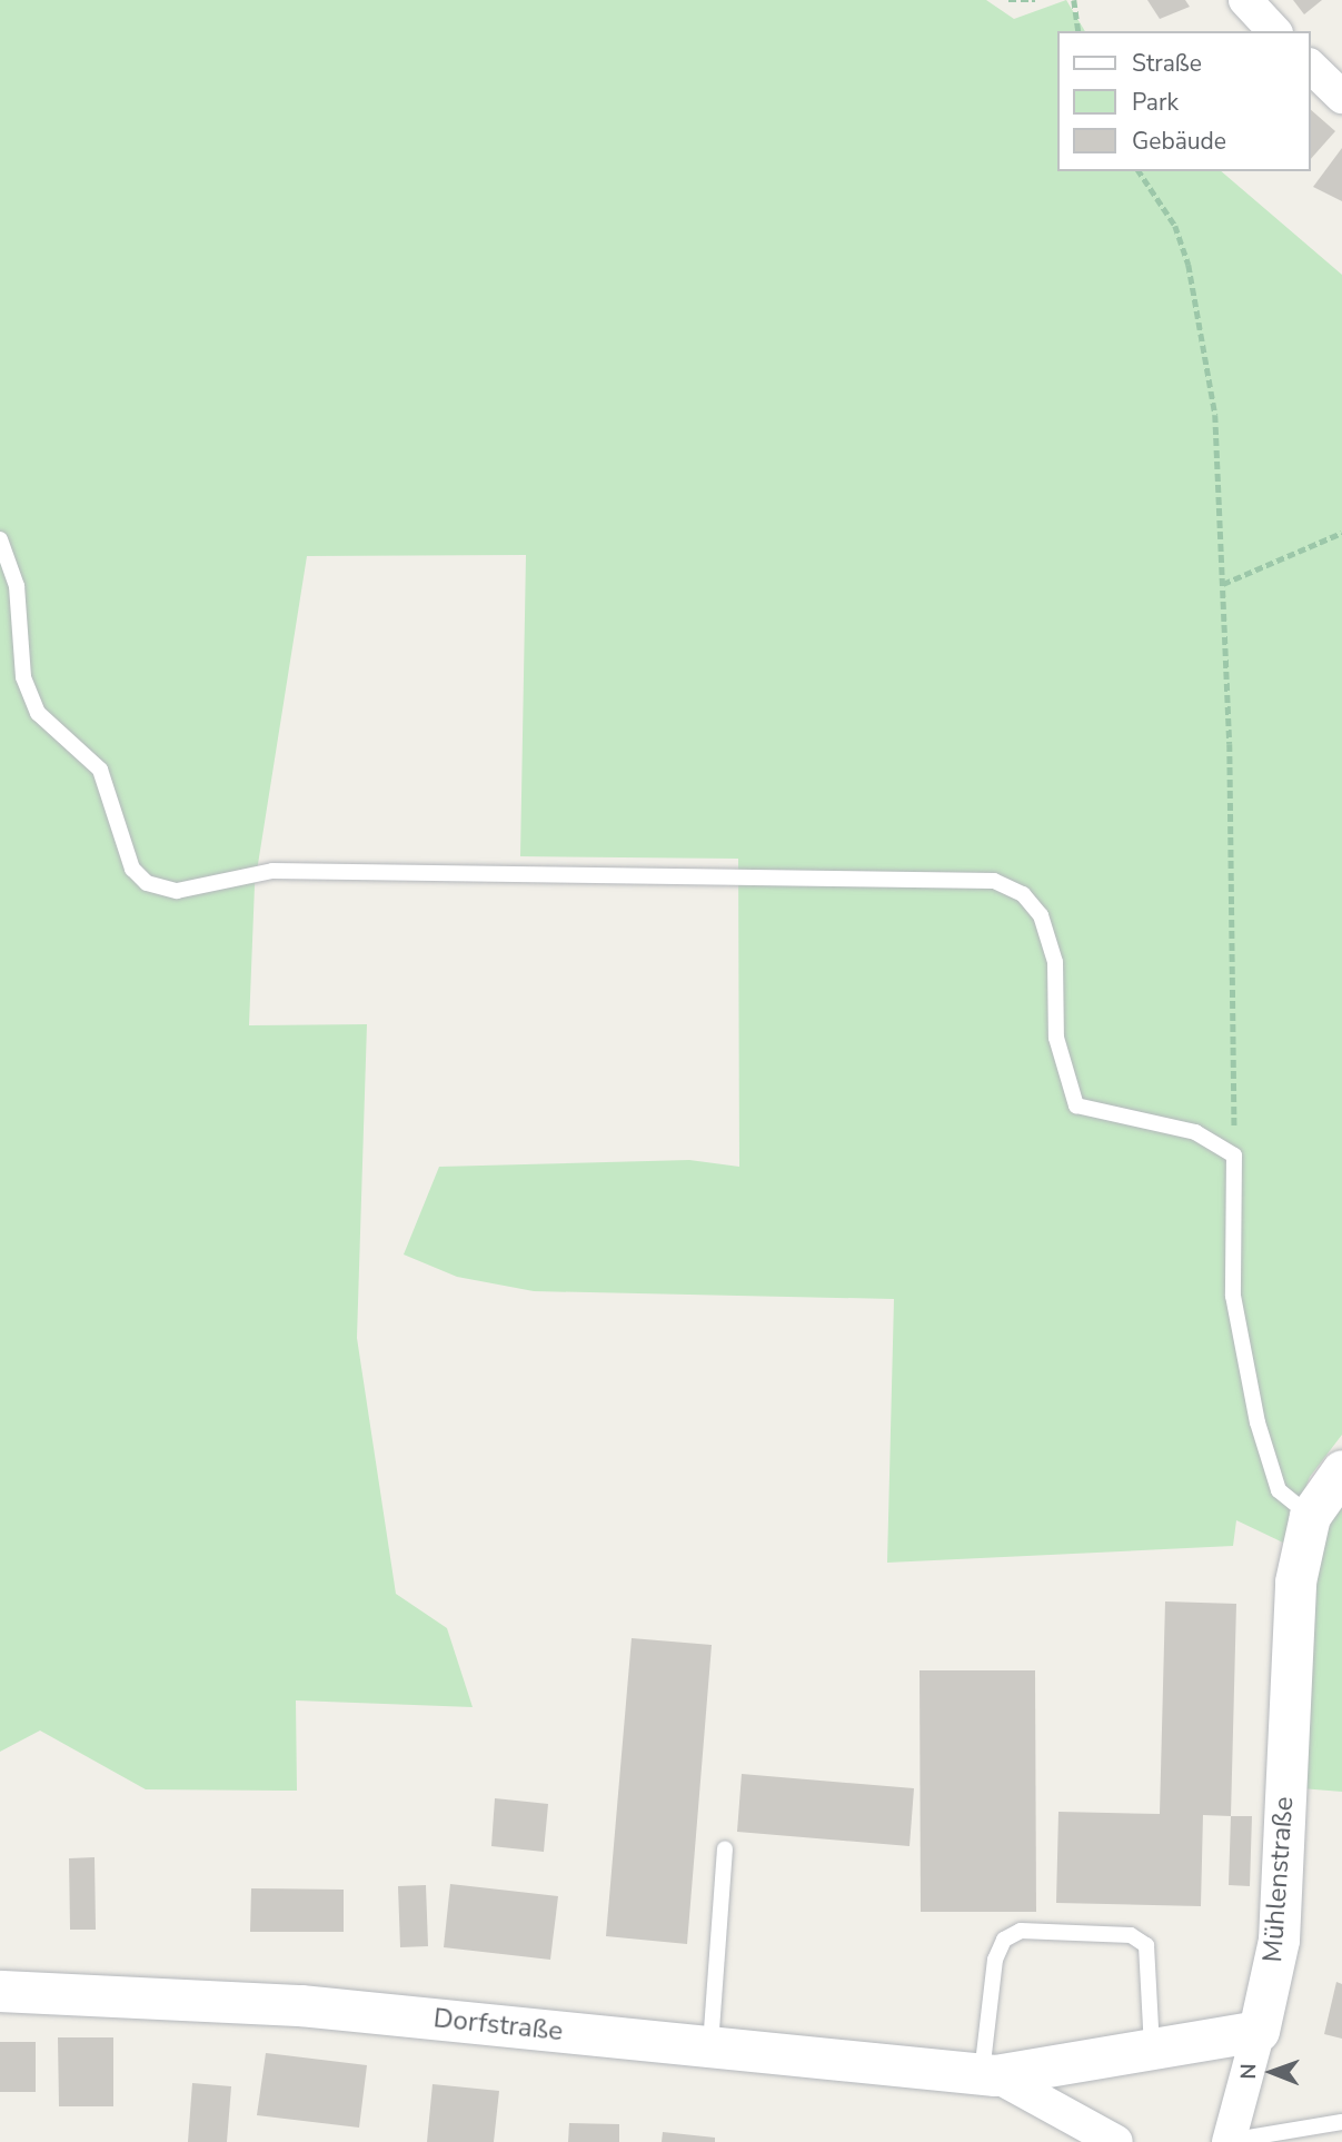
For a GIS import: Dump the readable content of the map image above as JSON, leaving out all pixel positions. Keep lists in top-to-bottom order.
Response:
{
  "streets": {
    "street": ["Mühlenstraße", "Dorfstraße"]
  },
  "legend": ["Straße", "Park", "Gebäude"],
  "north": "left"
}
